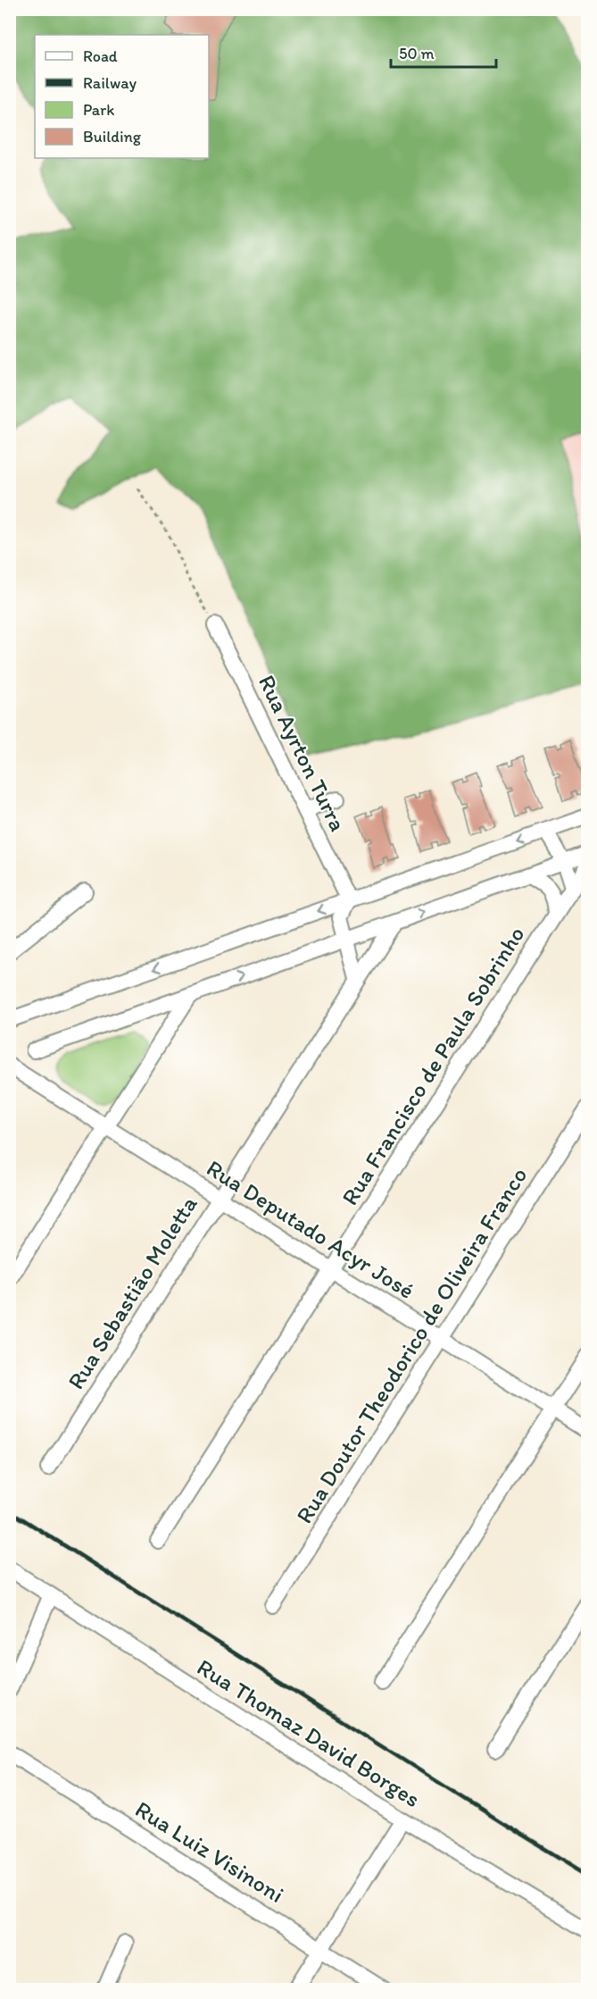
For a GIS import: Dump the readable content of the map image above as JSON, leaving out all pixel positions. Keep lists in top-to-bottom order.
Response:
{
  "streets": {
    "street": [
      "Rua Ayrton Turra",
      "Rua Francisco de Paula Sobrinho",
      "Rua Deputado Acyr José",
      "Rua Sebastião Moletta",
      "Rua Doutor Theodorico de Oliveira Franco",
      "Rua Thomaz David Borges",
      "Rua Luiz Visinoni"
    ]
  },
  "crossings": [
    ["Rua Francisco de Paula Sobrinho", "Rua Deputado Acyr José"],
    ["Rua Deputado Acyr José", "Rua Sebastião Moletta"],
    ["Rua Deputado Acyr José", "Rua Doutor Theodorico de Oliveira Franco"]
  ],
  "legend": [
    "Road",
    "Railway",
    "Park",
    "Building"
  ],
  "scale_bar": "50 m"
}
